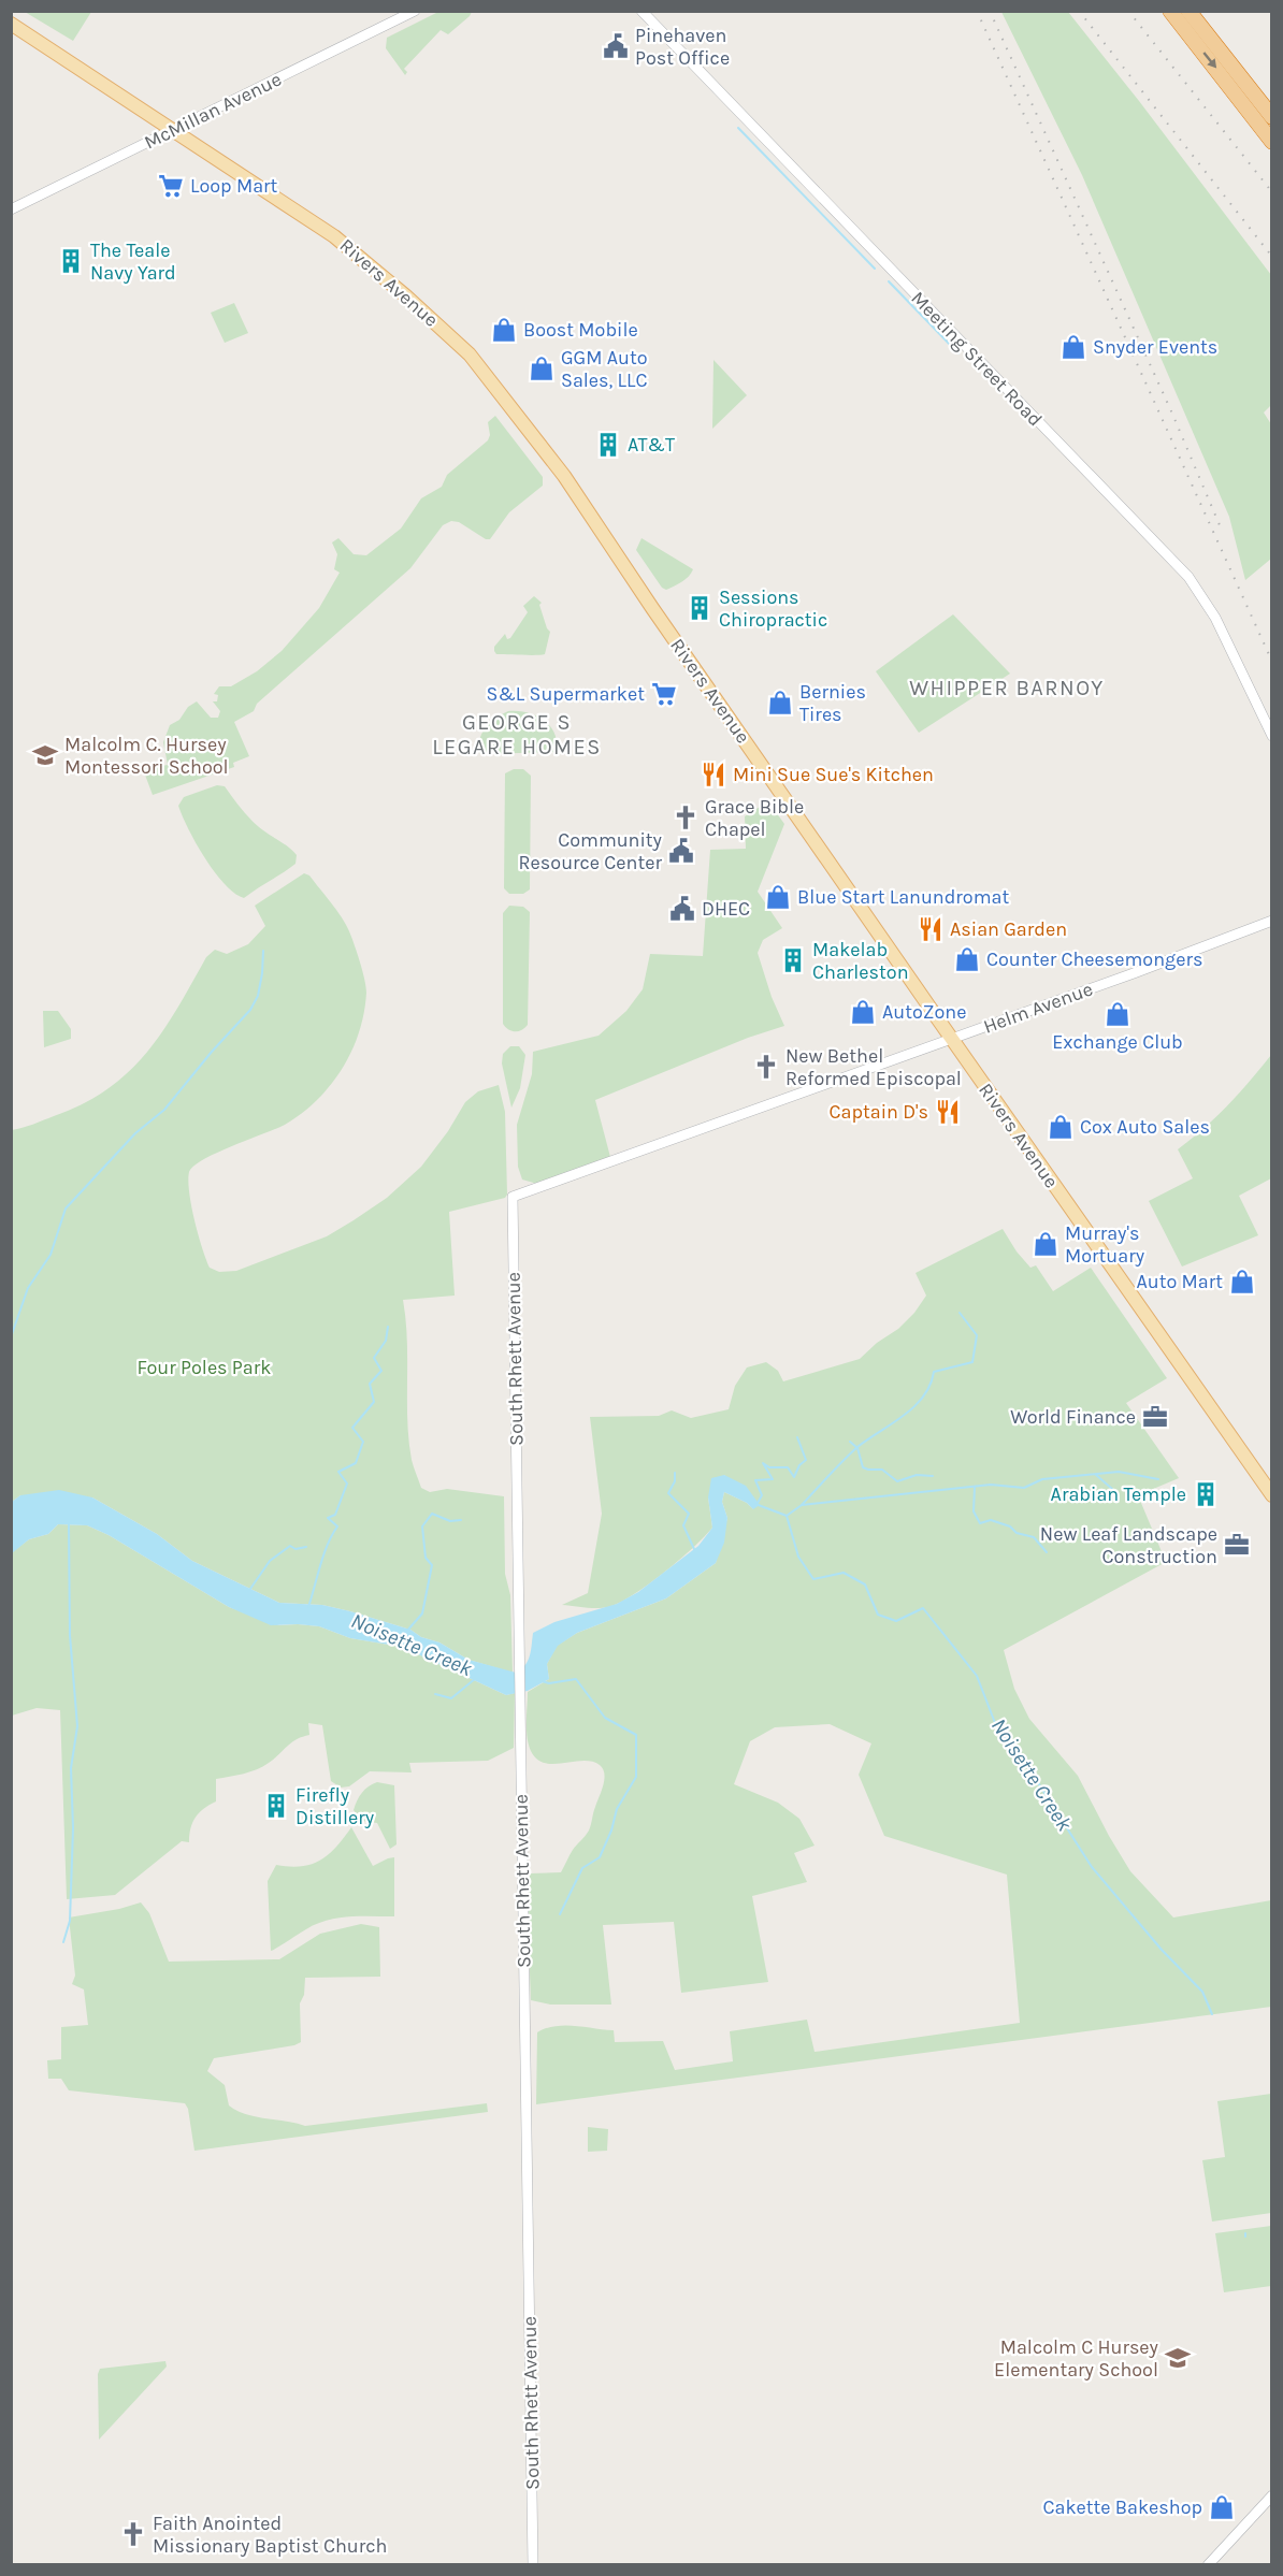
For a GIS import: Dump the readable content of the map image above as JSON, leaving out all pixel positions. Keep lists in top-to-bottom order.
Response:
{
  "streets": {
    "main road": ["Rivers Avenue"],
    "street": [
      "McMillan Avenue",
      "Meeting Street Road",
      "Helm Avenue",
      "South Rhett Avenue"
    ]
  },
  "crossings": [
    ["McMillan Avenue", "Rivers Avenue"],
    ["Rivers Avenue", "Helm Avenue"],
    ["Helm Avenue", "South Rhett Avenue"]
  ],
  "districts": ["WHIPPER BARNOY", "GEORGE S LEGARE HOMES"],
  "water": ["Noisette Creek"],
  "parks": ["Four Poles Park"],
  "places": {
    "public building": ["Pinehaven Post Office", "Community Resource Center", "DHEC"],
    "supermarket": ["Loop Mart", "S&L Supermarket"],
    "building": [
      "The Teale Navy Yard",
      "AT&T",
      "Sessions Chiropractic",
      "Makelab Charleston",
      "Arabian Temple",
      "Firefly Distillery"
    ],
    "shop": [
      "Boost Mobile",
      "Snyder Events",
      "GGM Auto Sales, LLC",
      "Bernies Tires",
      "Blue Start Lanundromat",
      "Counter Cheesemongers",
      "AutoZone",
      "Exchange Club",
      "Cox Auto Sales",
      "Murray's Mortuary",
      "Auto Mart",
      "Cakette Bakeshop"
    ],
    "school or university": ["Malcolm C. Hursey Montessori School", "Malcolm C Hursey Elementary School"],
    "restaurant": ["Mini Sue Sue's Kitchen", "Asian Garden", "Captain D's"],
    "church": ["Grace Bible Chapel", "New Bethel Reformed Episcopal", "Faith Anointed Missionary Baptist Church"],
    "office": ["World Finance", "New Leaf Landscape Construction"]
  }
}
